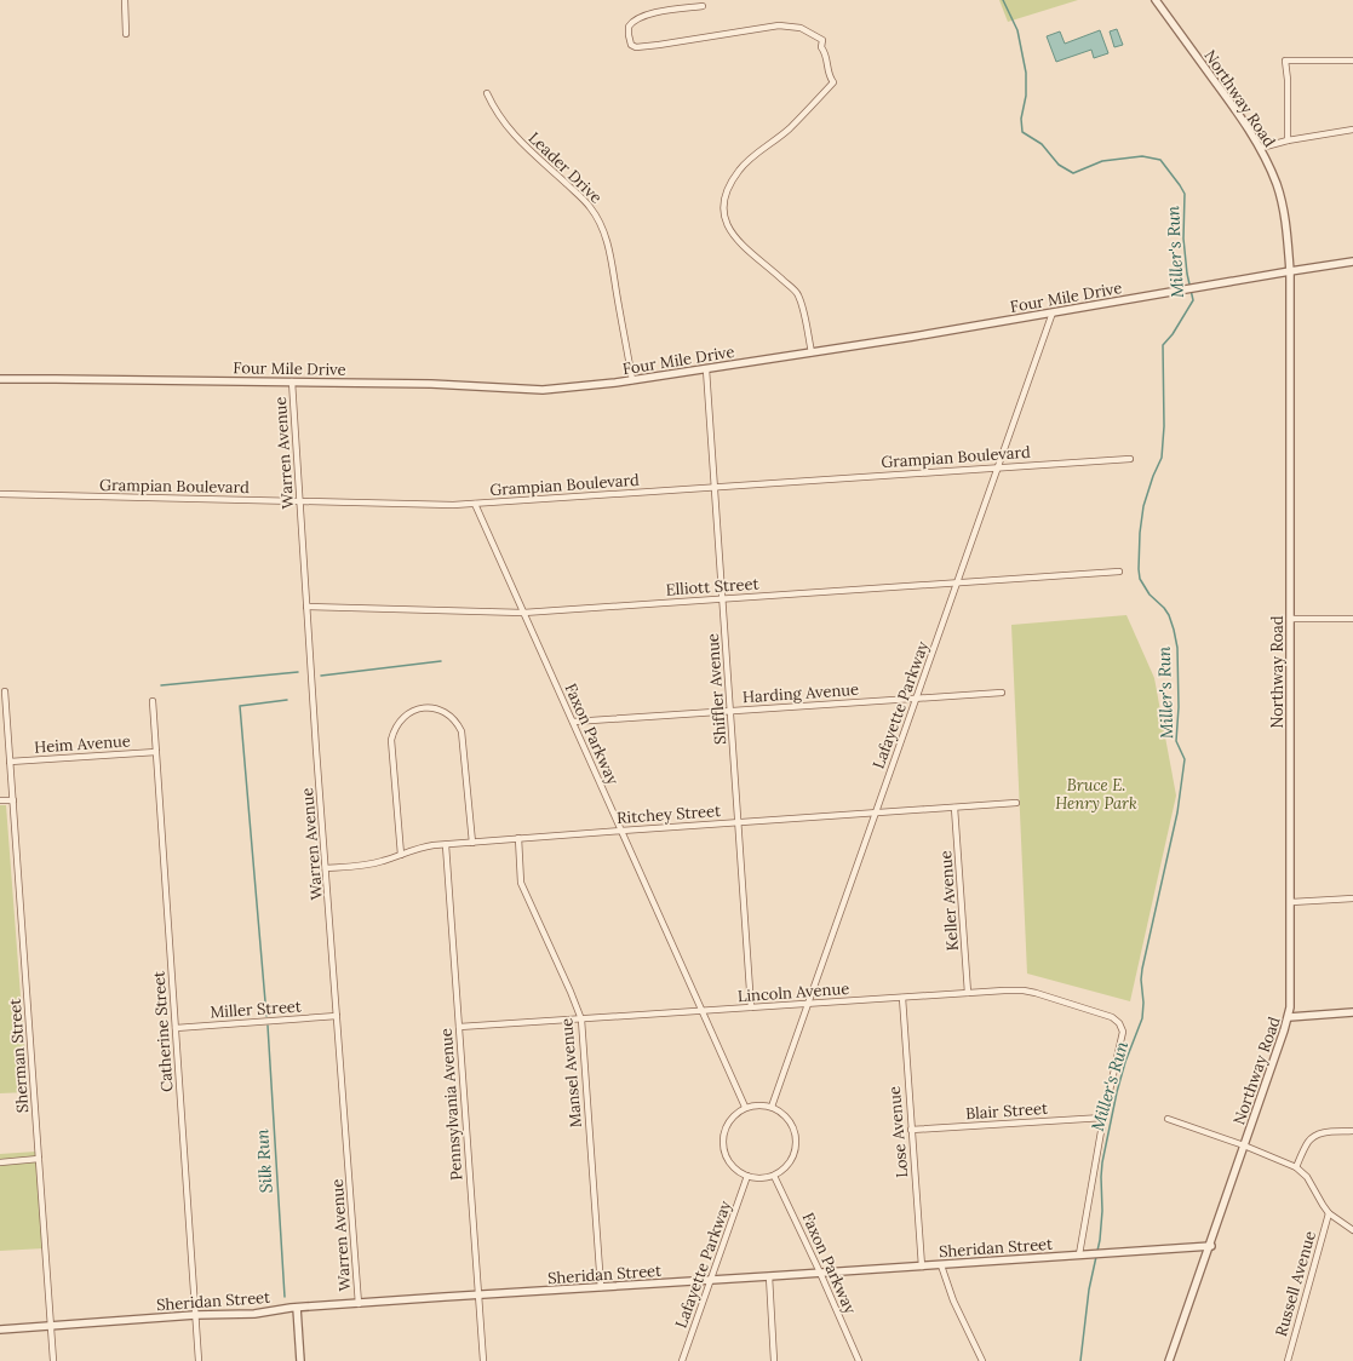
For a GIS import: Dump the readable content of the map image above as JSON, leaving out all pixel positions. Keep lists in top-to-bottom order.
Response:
{
  "streets": {
    "street": [
      "Northway Road",
      "Leader Drive",
      "Four Mile Drive",
      "Warren Avenue",
      "Grampian Boulevard",
      "Elliott Street",
      "Shiffler Avenue",
      "Harding Avenue",
      "Lafayette Parkway",
      "Faxon Parkway",
      "Heim Avenue",
      "Ritchey Street",
      "Keller Avenue",
      "Lincoln Avenue",
      "Miller Street",
      "Catherine Street",
      "Sherman Street",
      "Mansel Avenue",
      "Pennsylvania Avenue",
      "Blair Street",
      "Lose Avenue",
      "Sheridan Street",
      "Russell Avenue"
    ]
  },
  "crossings": [
    ["Northway Road", "Four Mile Drive"],
    ["Northway Road", "Sheridan Street"],
    ["Leader Drive", "Four Mile Drive"],
    ["Four Mile Drive", "Warren Avenue"],
    ["Four Mile Drive", "Shiffler Avenue"],
    ["Four Mile Drive", "Lafayette Parkway"],
    ["Warren Avenue", "Grampian Boulevard"],
    ["Warren Avenue", "Elliott Street"],
    ["Warren Avenue", "Ritchey Street"],
    ["Warren Avenue", "Miller Street"],
    ["Warren Avenue", "Sheridan Street"],
    ["Grampian Boulevard", "Shiffler Avenue"],
    ["Grampian Boulevard", "Lafayette Parkway"],
    ["Grampian Boulevard", "Faxon Parkway"],
    ["Elliott Street", "Shiffler Avenue"],
    ["Elliott Street", "Lafayette Parkway"],
    ["Elliott Street", "Faxon Parkway"],
    ["Shiffler Avenue", "Harding Avenue"],
    ["Shiffler Avenue", "Ritchey Street"],
    ["Shiffler Avenue", "Lincoln Avenue"],
    ["Harding Avenue", "Lafayette Parkway"],
    ["Harding Avenue", "Faxon Parkway"],
    ["Lafayette Parkway", "Faxon Parkway"],
    ["Lafayette Parkway", "Ritchey Street"],
    ["Lafayette Parkway", "Lincoln Avenue"],
    ["Lafayette Parkway", "Sheridan Street"],
    ["Faxon Parkway", "Ritchey Street"],
    ["Faxon Parkway", "Lincoln Avenue"],
    ["Faxon Parkway", "Sheridan Street"],
    ["Heim Avenue", "Catherine Street"],
    ["Heim Avenue", "Sherman Street"],
    ["Ritchey Street", "Keller Avenue"],
    ["Ritchey Street", "Mansel Avenue"],
    ["Ritchey Street", "Pennsylvania Avenue"],
    ["Keller Avenue", "Lincoln Avenue"],
    ["Lincoln Avenue", "Mansel Avenue"],
    ["Lincoln Avenue", "Pennsylvania Avenue"],
    ["Lincoln Avenue", "Blair Street"],
    ["Lincoln Avenue", "Lose Avenue"],
    ["Miller Street", "Catherine Street"],
    ["Catherine Street", "Sheridan Street"],
    ["Sherman Street", "Sheridan Street"],
    ["Mansel Avenue", "Sheridan Street"],
    ["Pennsylvania Avenue", "Sheridan Street"],
    ["Blair Street", "Lose Avenue"],
    ["Lose Avenue", "Sheridan Street"]
  ],
  "water": ["Miller's Run", "Silk Run"],
  "parks": ["Bruce E. Henry Park"]
}
